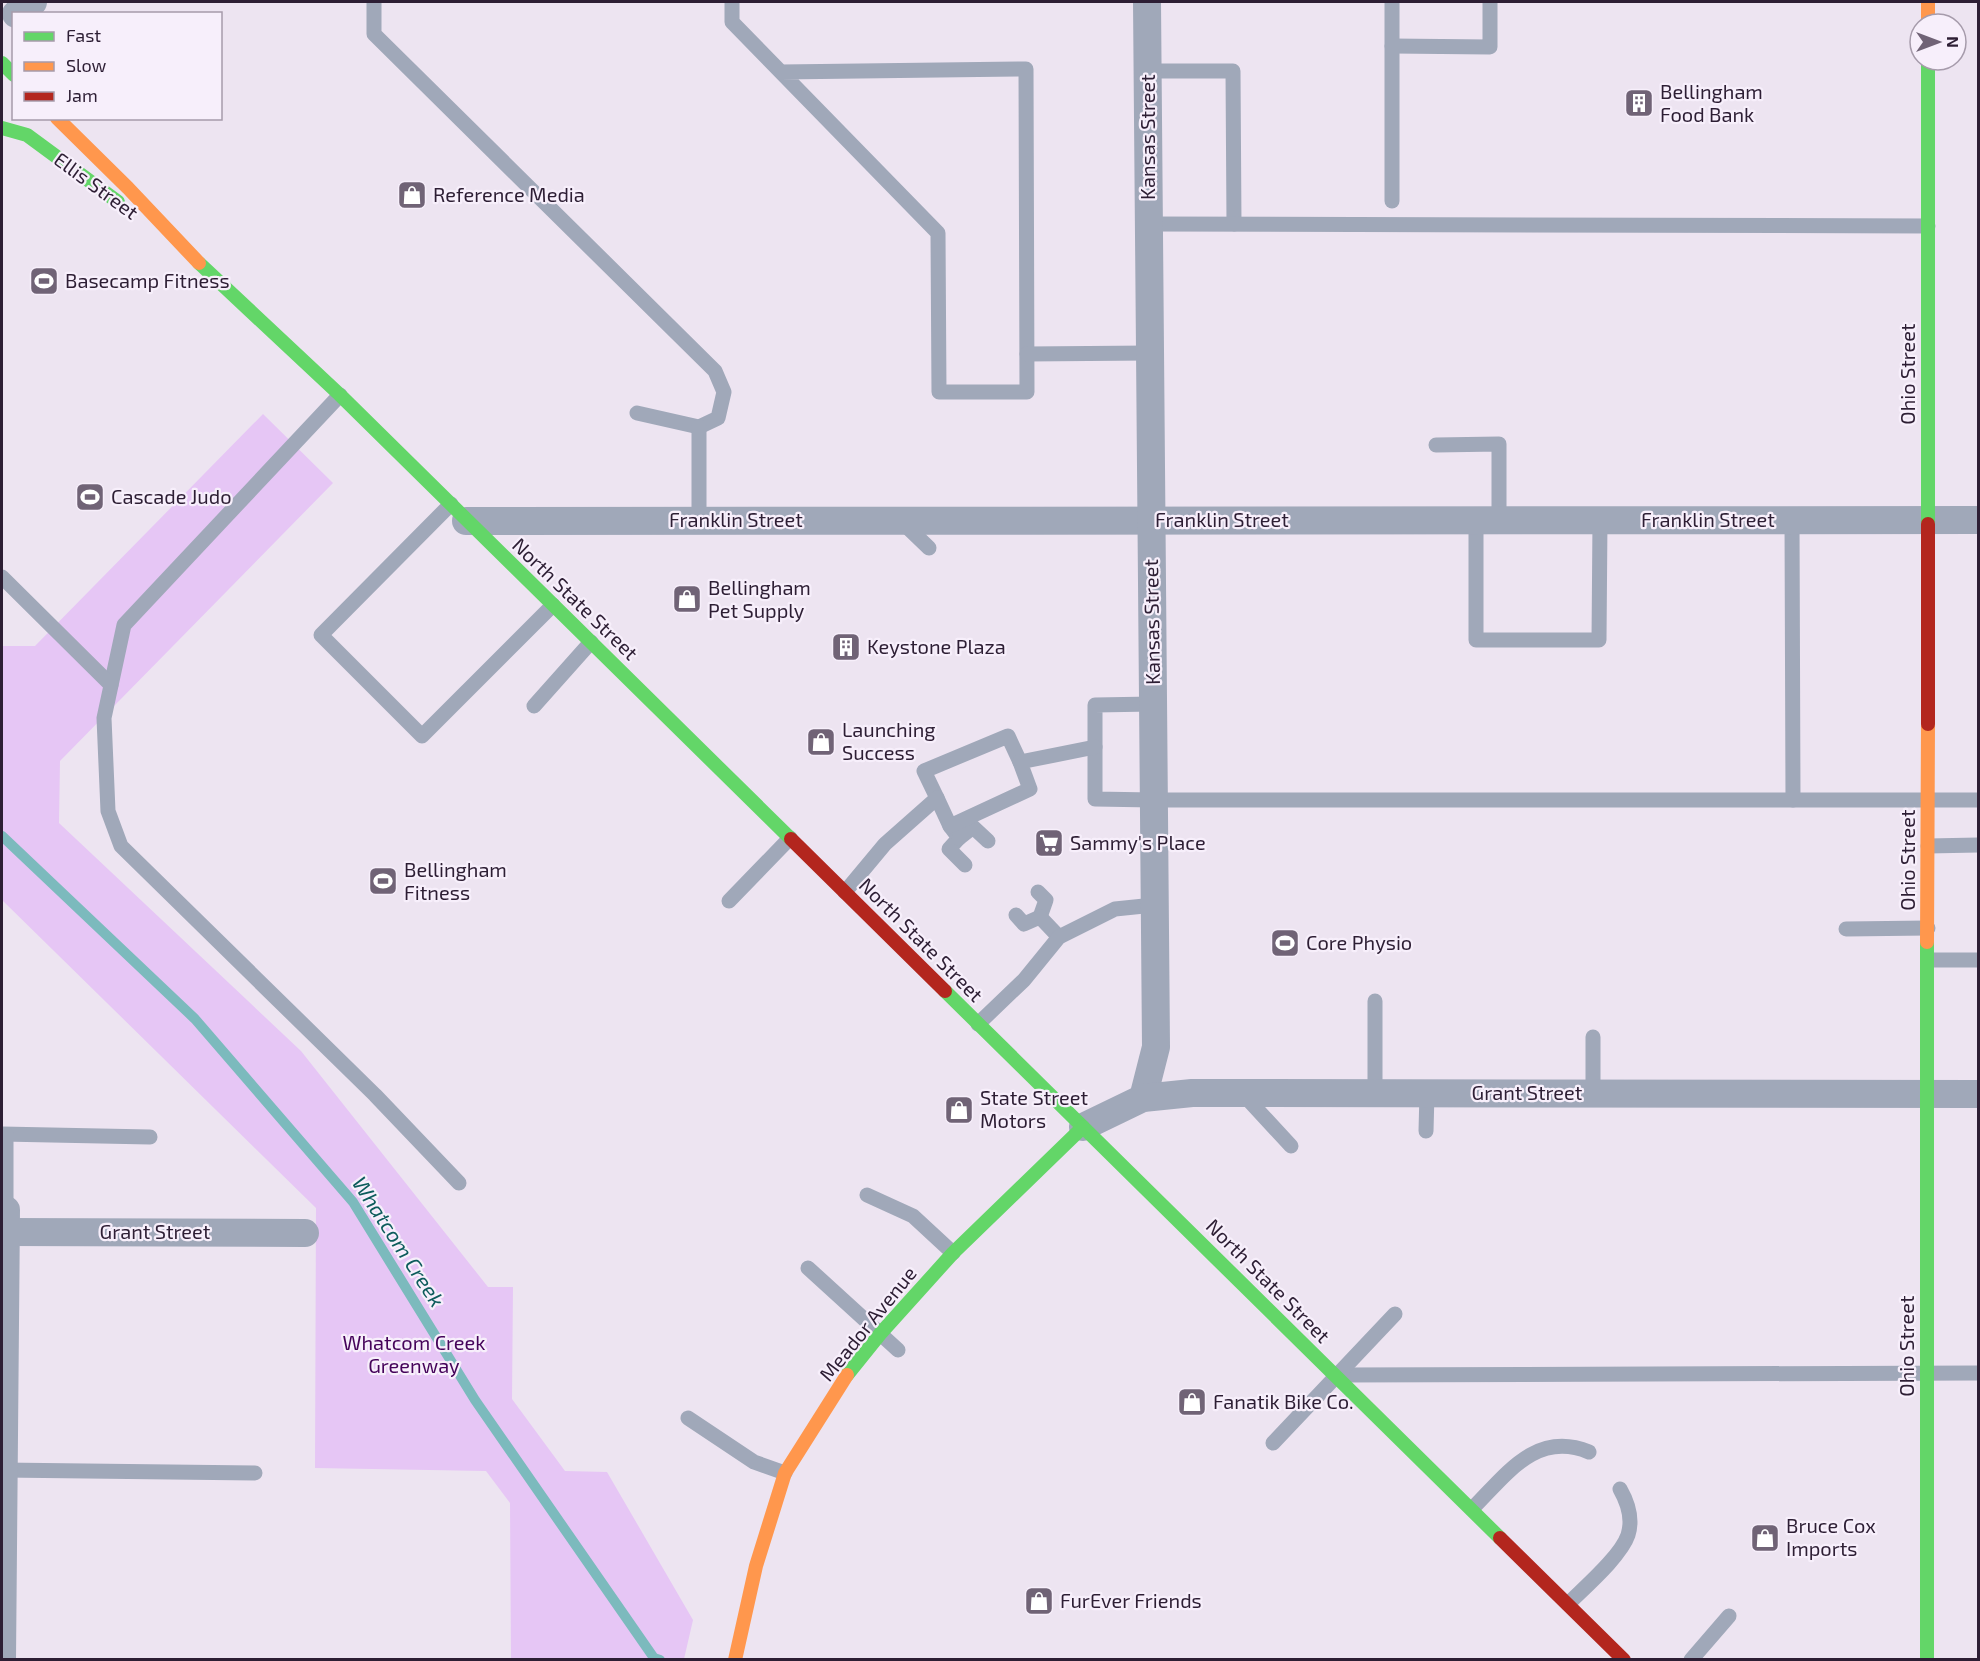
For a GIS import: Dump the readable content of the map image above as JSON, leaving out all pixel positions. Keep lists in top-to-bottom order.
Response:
{
  "streets": {
    "main road": [
      "Ellis Street",
      "Ohio Street",
      "North State Street",
      "Meador Avenue"
    ],
    "street": ["Kansas Street", "Franklin Street", "Grant Street"]
  },
  "crossings": [
    ["Kansas Street", "Franklin Street"],
    ["Kansas Street", "Grant Street"],
    ["Ellis Street", "North State Street"],
    ["Ohio Street", "Franklin Street"],
    ["Ohio Street", "Grant Street"],
    ["Franklin Street", "North State Street"],
    ["North State Street", "Grant Street"],
    ["North State Street", "Meador Avenue"],
    ["Grant Street", "Meador Avenue"]
  ],
  "water": ["Whatcom Creek"],
  "parks": ["Whatcom Creek Greenway"],
  "places": {
    "building": ["Bellingham Food Bank", "Keystone Plaza"],
    "shop": [
      "Reference Media",
      "Bellingham Pet Supply",
      "Launching Success",
      "State Street Motors",
      "Fanatik Bike Co.",
      "Bruce Cox Imports",
      "FurEver Friends"
    ],
    "sports": [
      "Basecamp Fitness",
      "Cascade Judo",
      "Bellingham Fitness",
      "Core Physio"
    ],
    "supermarket": ["Sammy's Place"]
  },
  "legend": ["Fast", "Slow", "Jam"],
  "north": "right"
}
